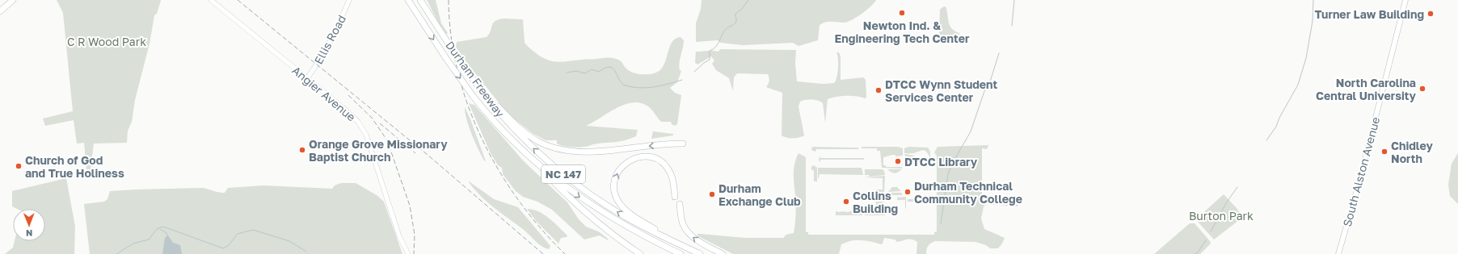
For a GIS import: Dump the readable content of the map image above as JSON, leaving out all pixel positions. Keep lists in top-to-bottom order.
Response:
{
  "streets": {
    "highway": ["Durham Freeway", "NC 147"],
    "main road": ["Ellis Road", "Angier Avenue", "South Alston Avenue"]
  },
  "crossings": [
    ["Ellis Road", "Angier Avenue"]
  ],
  "parks": ["C R Wood Park", "Burton Park"],
  "places": [
    "Newton Ind. & Engineering Tech Center",
    "Turner Law Building",
    "North Carolina Central University",
    "DTCC Wynn Student Services Center",
    "Orange Grove Missionary Baptist Church",
    "Chidley North",
    "DTCC Library",
    "Church of God and True Holiness",
    "Durham Technical Community College",
    "Durham Exchange Club",
    "Collins Building"
  ],
  "north": "bottom"
}
